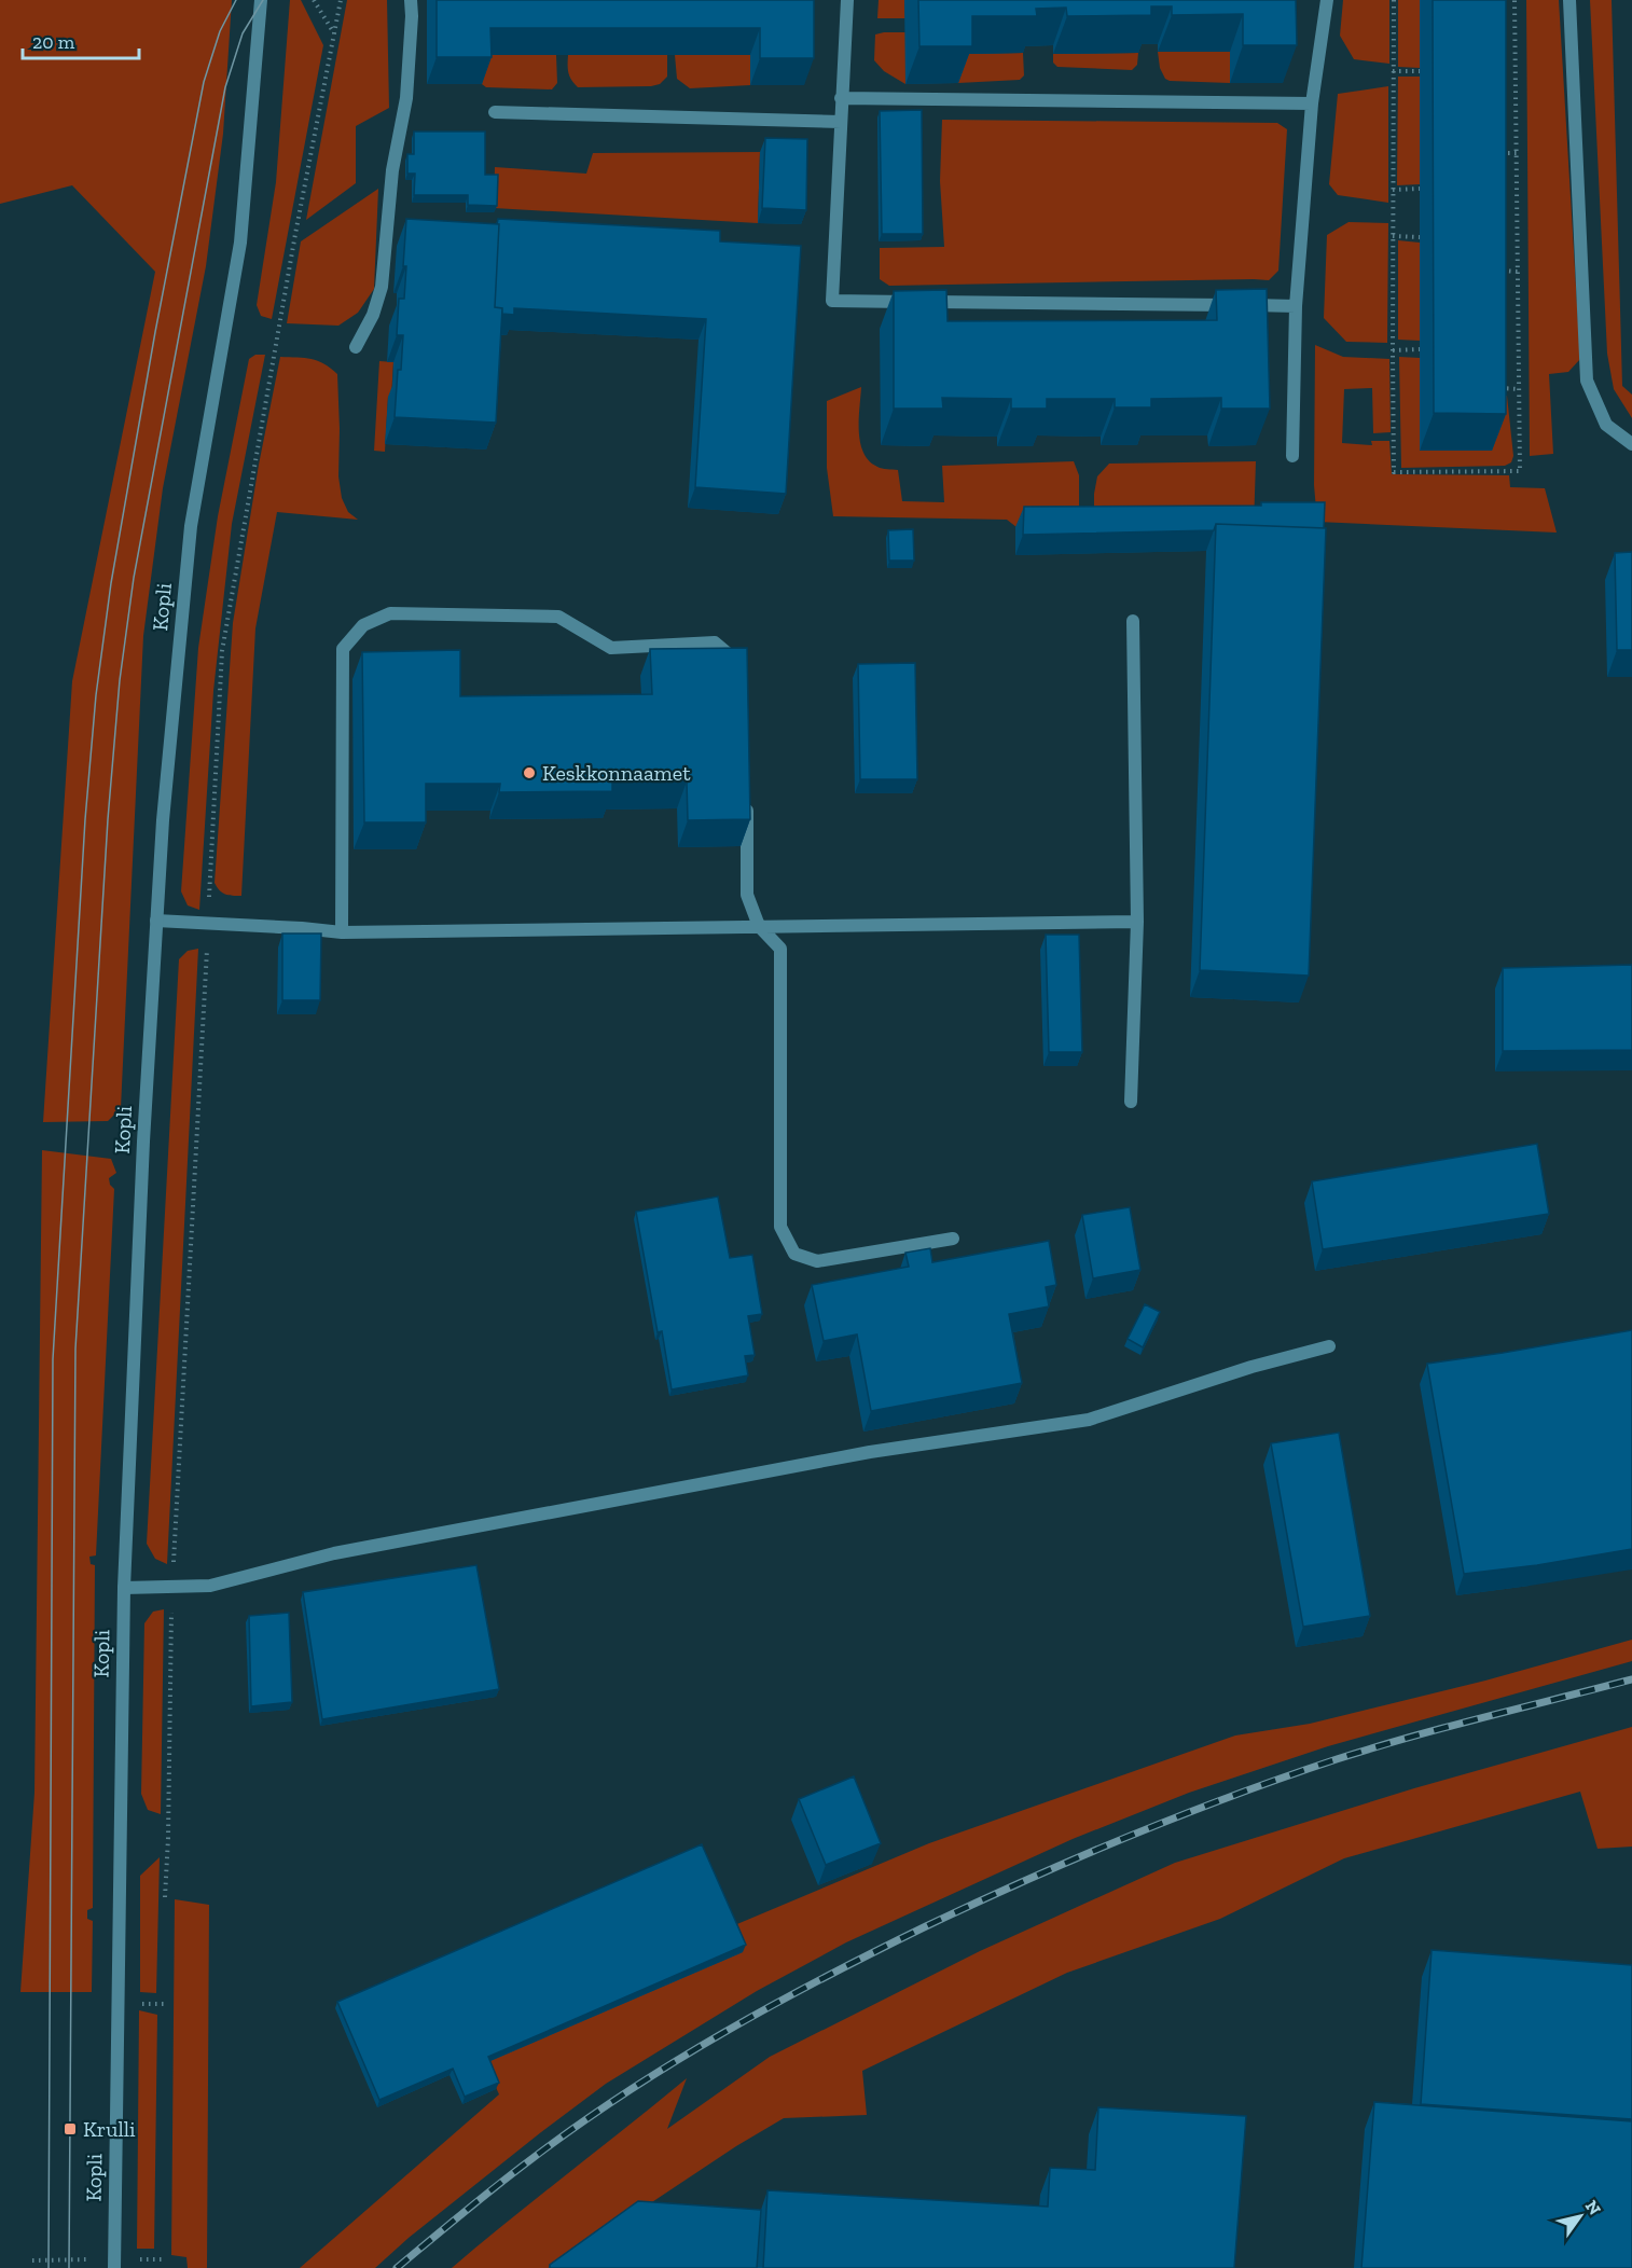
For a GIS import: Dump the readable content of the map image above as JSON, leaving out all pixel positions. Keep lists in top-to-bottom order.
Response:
{
  "streets": {
    "street": ["Kopli"]
  },
  "places": {
    "other": ["Keskkonnaamet"],
    "transit": ["Krulli"]
  },
  "scale_bar": "20 m",
  "north": "top right"
}
